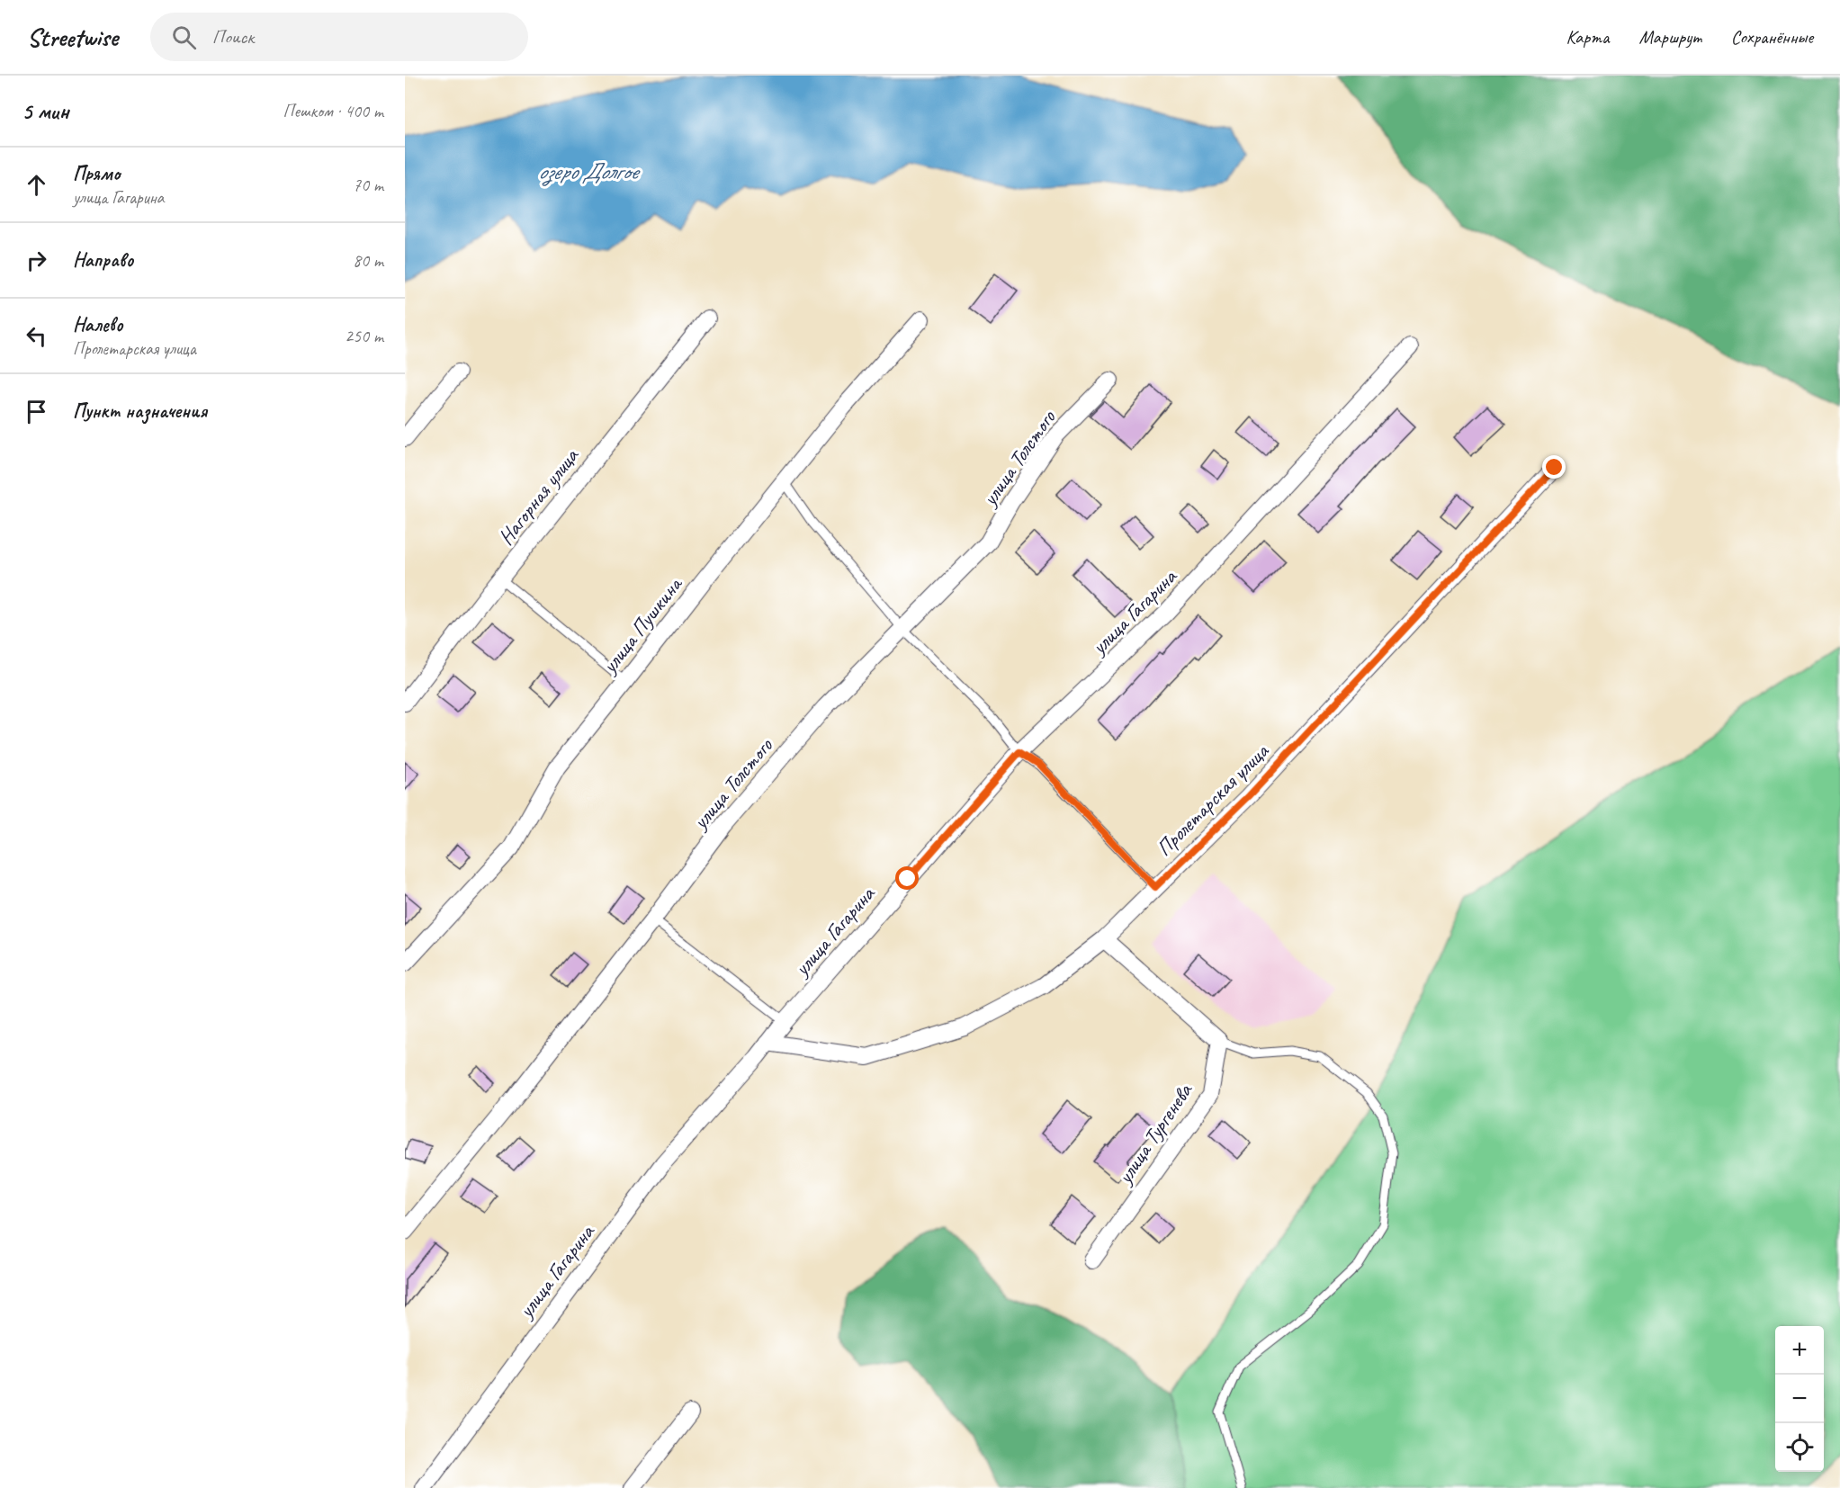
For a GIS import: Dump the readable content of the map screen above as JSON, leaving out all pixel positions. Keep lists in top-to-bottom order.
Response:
{
  "streets": {
    "street": [
      "улица Толстого",
      "Нагорная улица",
      "улица Гагарина",
      "улица Пушкина",
      "Пролетарская улица",
      "улица Тургенева"
    ]
  },
  "crossings": [
    ["улица Гагарина", "Пролетарская улица"]
  ],
  "water": ["озеро Долгое"],
  "page": {
    "header": "Streetwise",
    "search": "Поиск",
    "nav": ["Карта", "Маршрут", "Сохранённые"],
    "heading": ["5 мин", "Пешком · 400 m"],
    "list": [
      ["Прямо", "улица Гагарина", "70 m"],
      ["Направо", "80 m"],
      ["Налево", "Пролетарская улица", "250 m"],
      "Пункт назначения"
    ],
    "map_buttons": ["+", "−"]
  }
}
